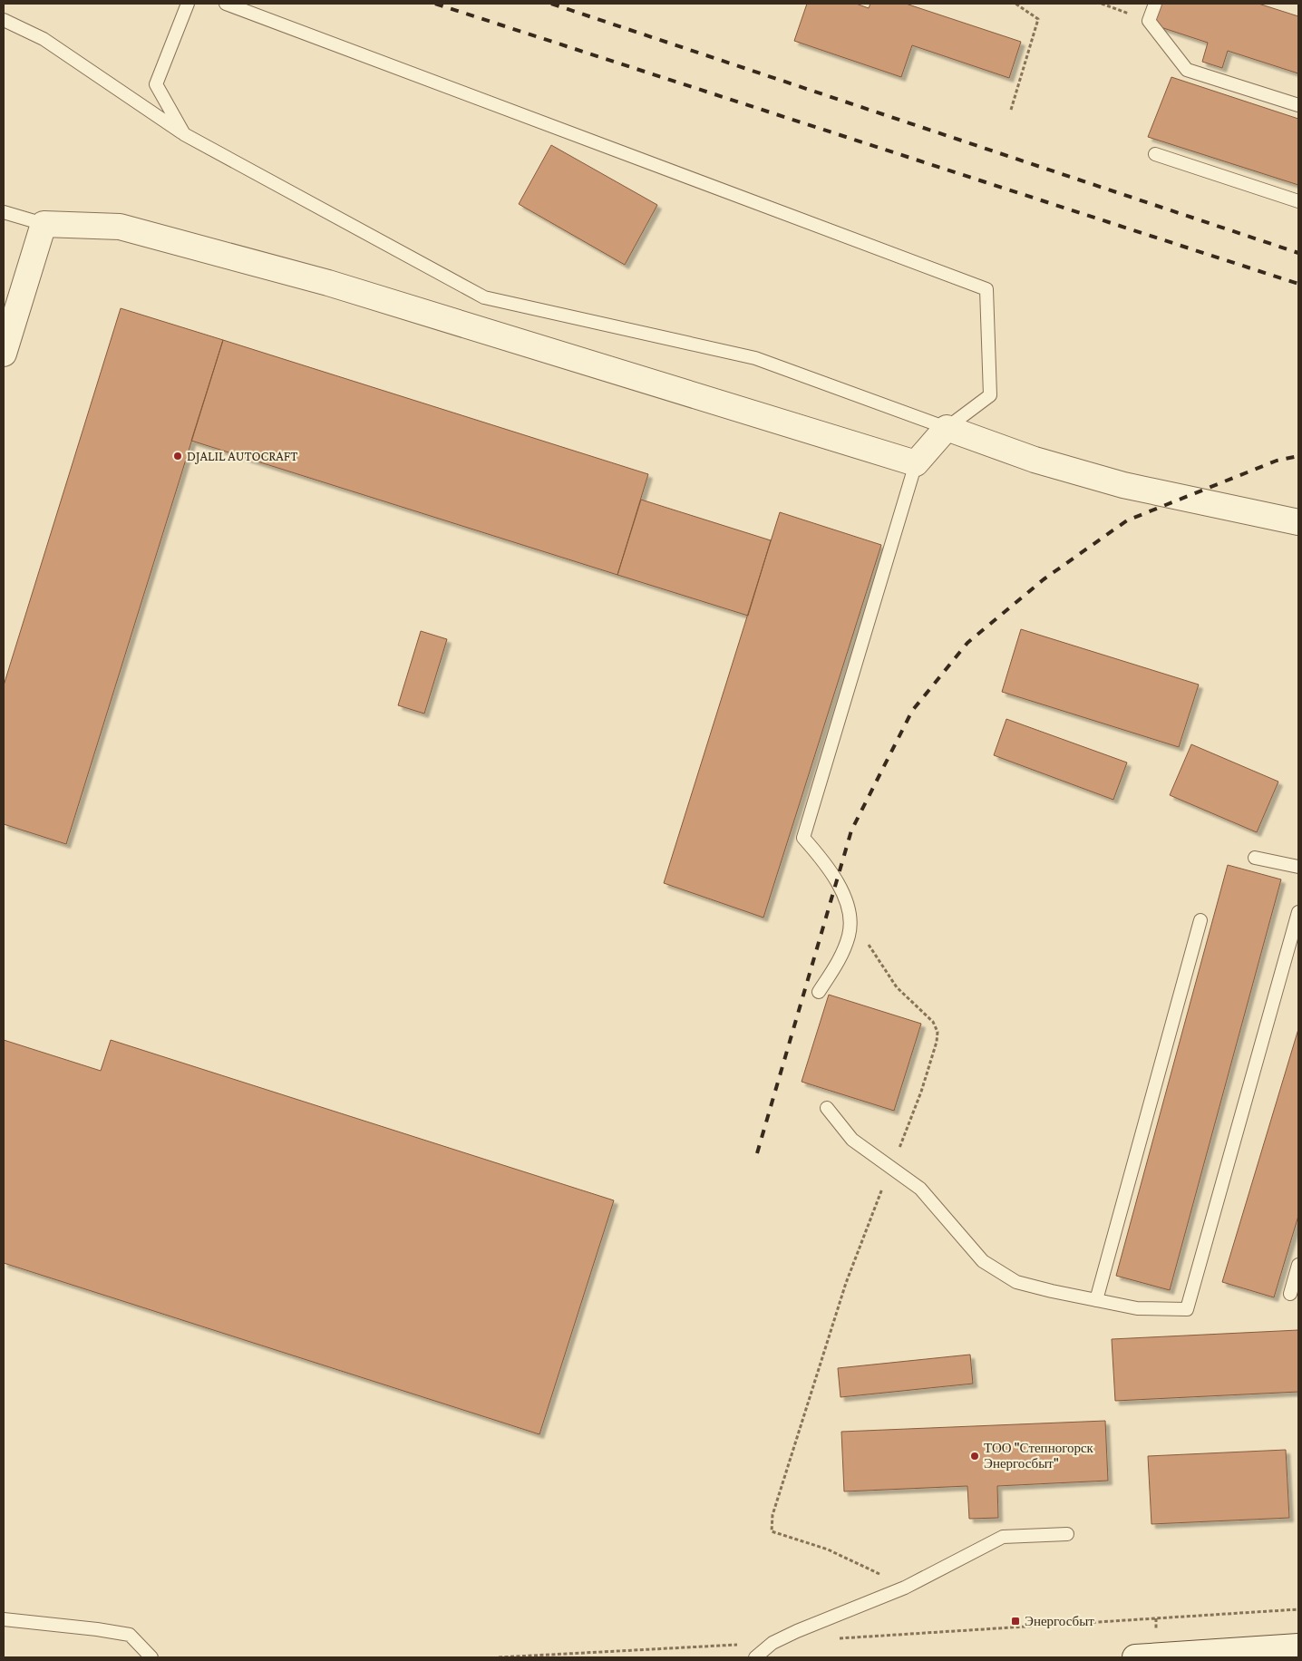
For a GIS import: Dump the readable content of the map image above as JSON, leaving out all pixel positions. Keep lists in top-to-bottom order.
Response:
{
  "places": {
    "other": ["DJALIL AUTOCRAFT", "ТОО \"Степногорск Энергосбыт\""],
    "transit": ["Энергосбыт"]
  }
}
